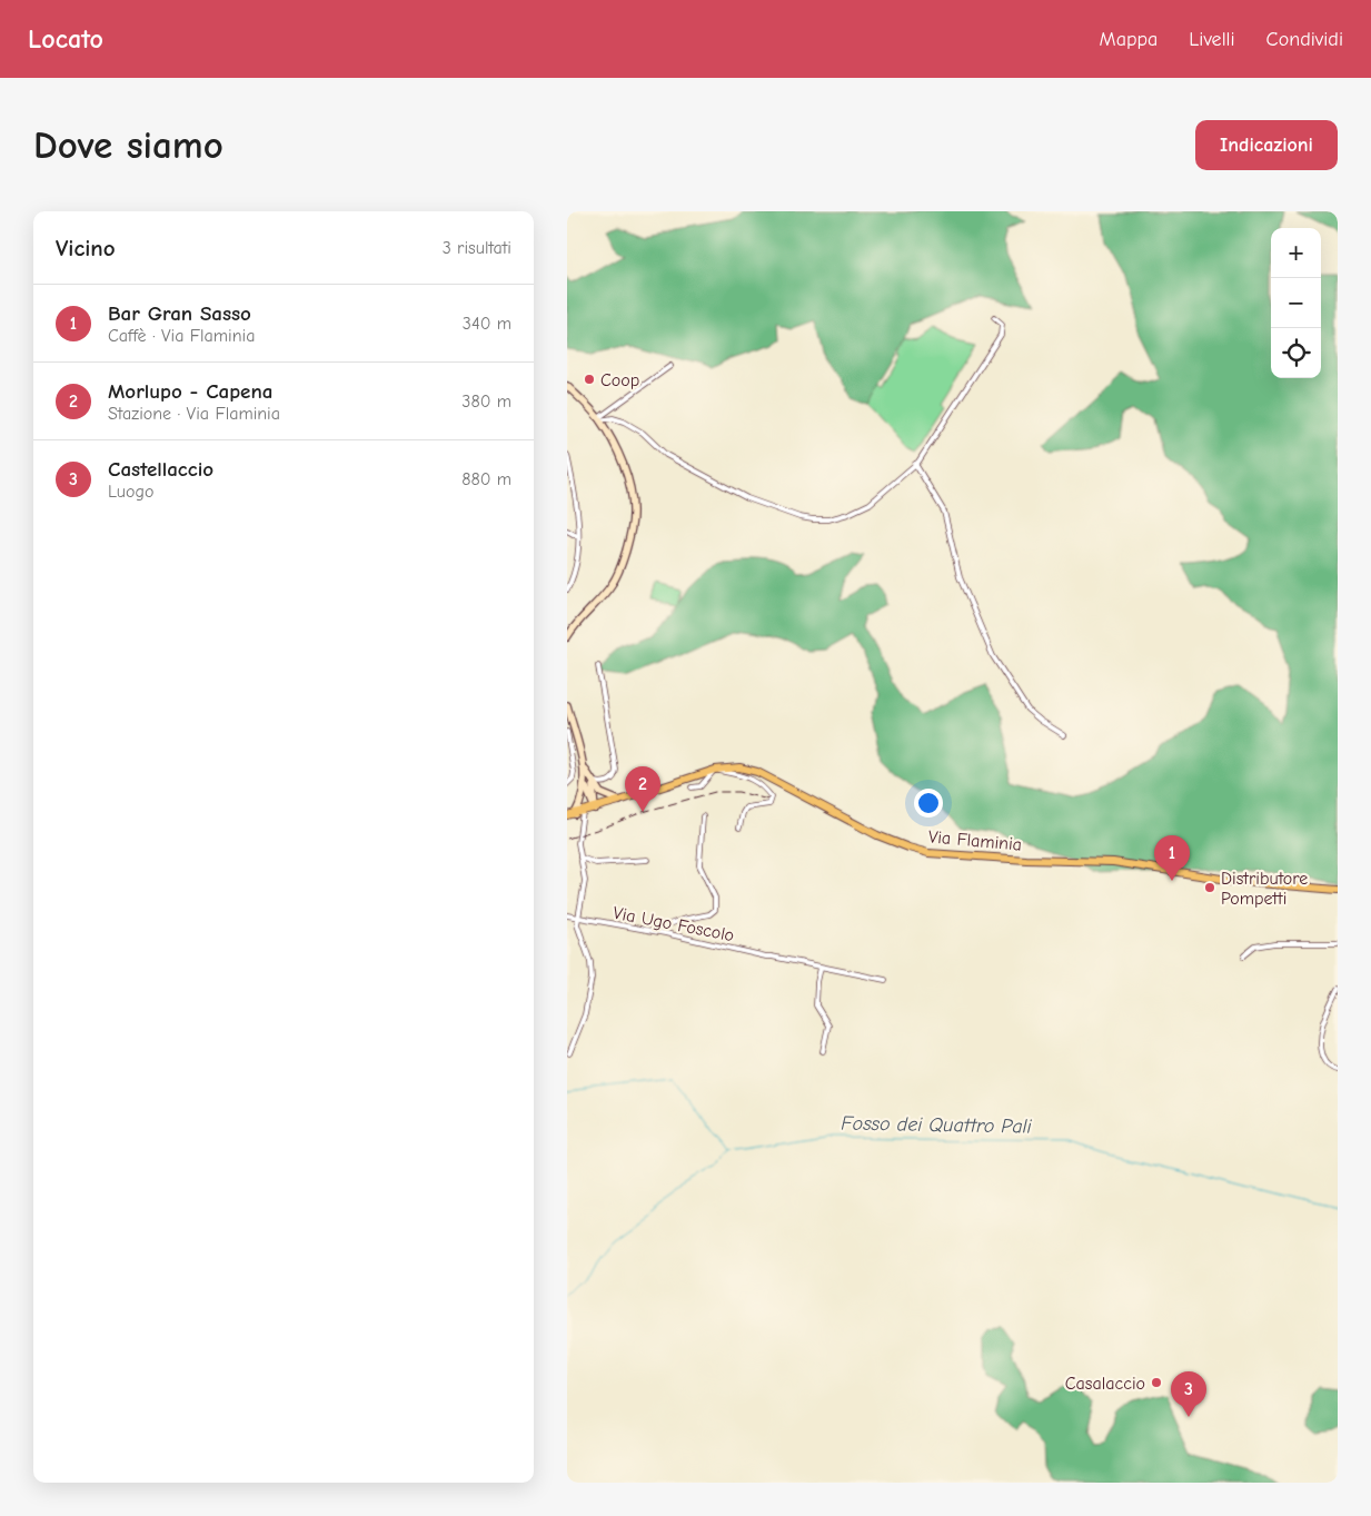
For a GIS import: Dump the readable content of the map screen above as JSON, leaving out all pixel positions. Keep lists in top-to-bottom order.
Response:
{
  "streets": {
    "main road": ["Via Flaminia"],
    "street": ["Via Ugo Foscolo"]
  },
  "water": ["Fosso dei Quattro Pali"],
  "places": ["Coop", "Distributore Pompetti", "Casalaccio"],
  "page": {
    "header": "Locato",
    "nav": ["Mappa", "Livelli", "Condividi"],
    "buttons": "Indicazioni",
    "title": "Dove siamo",
    "heading": ["Vicino", "3 risultati"],
    "map_buttons": ["+", "−"],
    "list": [
      {
        "mark": "1",
        "name": "Bar Gran Sasso",
        "note": "Caffè · Via Flaminia",
        "value": "340 m"
      },
      {
        "mark": "2",
        "name": "Morlupo - Capena",
        "note": "Stazione · Via Flaminia",
        "value": "380 m"
      },
      {
        "mark": "3",
        "name": "Castellaccio",
        "note": "Luogo",
        "value": "880 m"
      }
    ],
    "pins": ["2", "1", "3"]
  }
}
